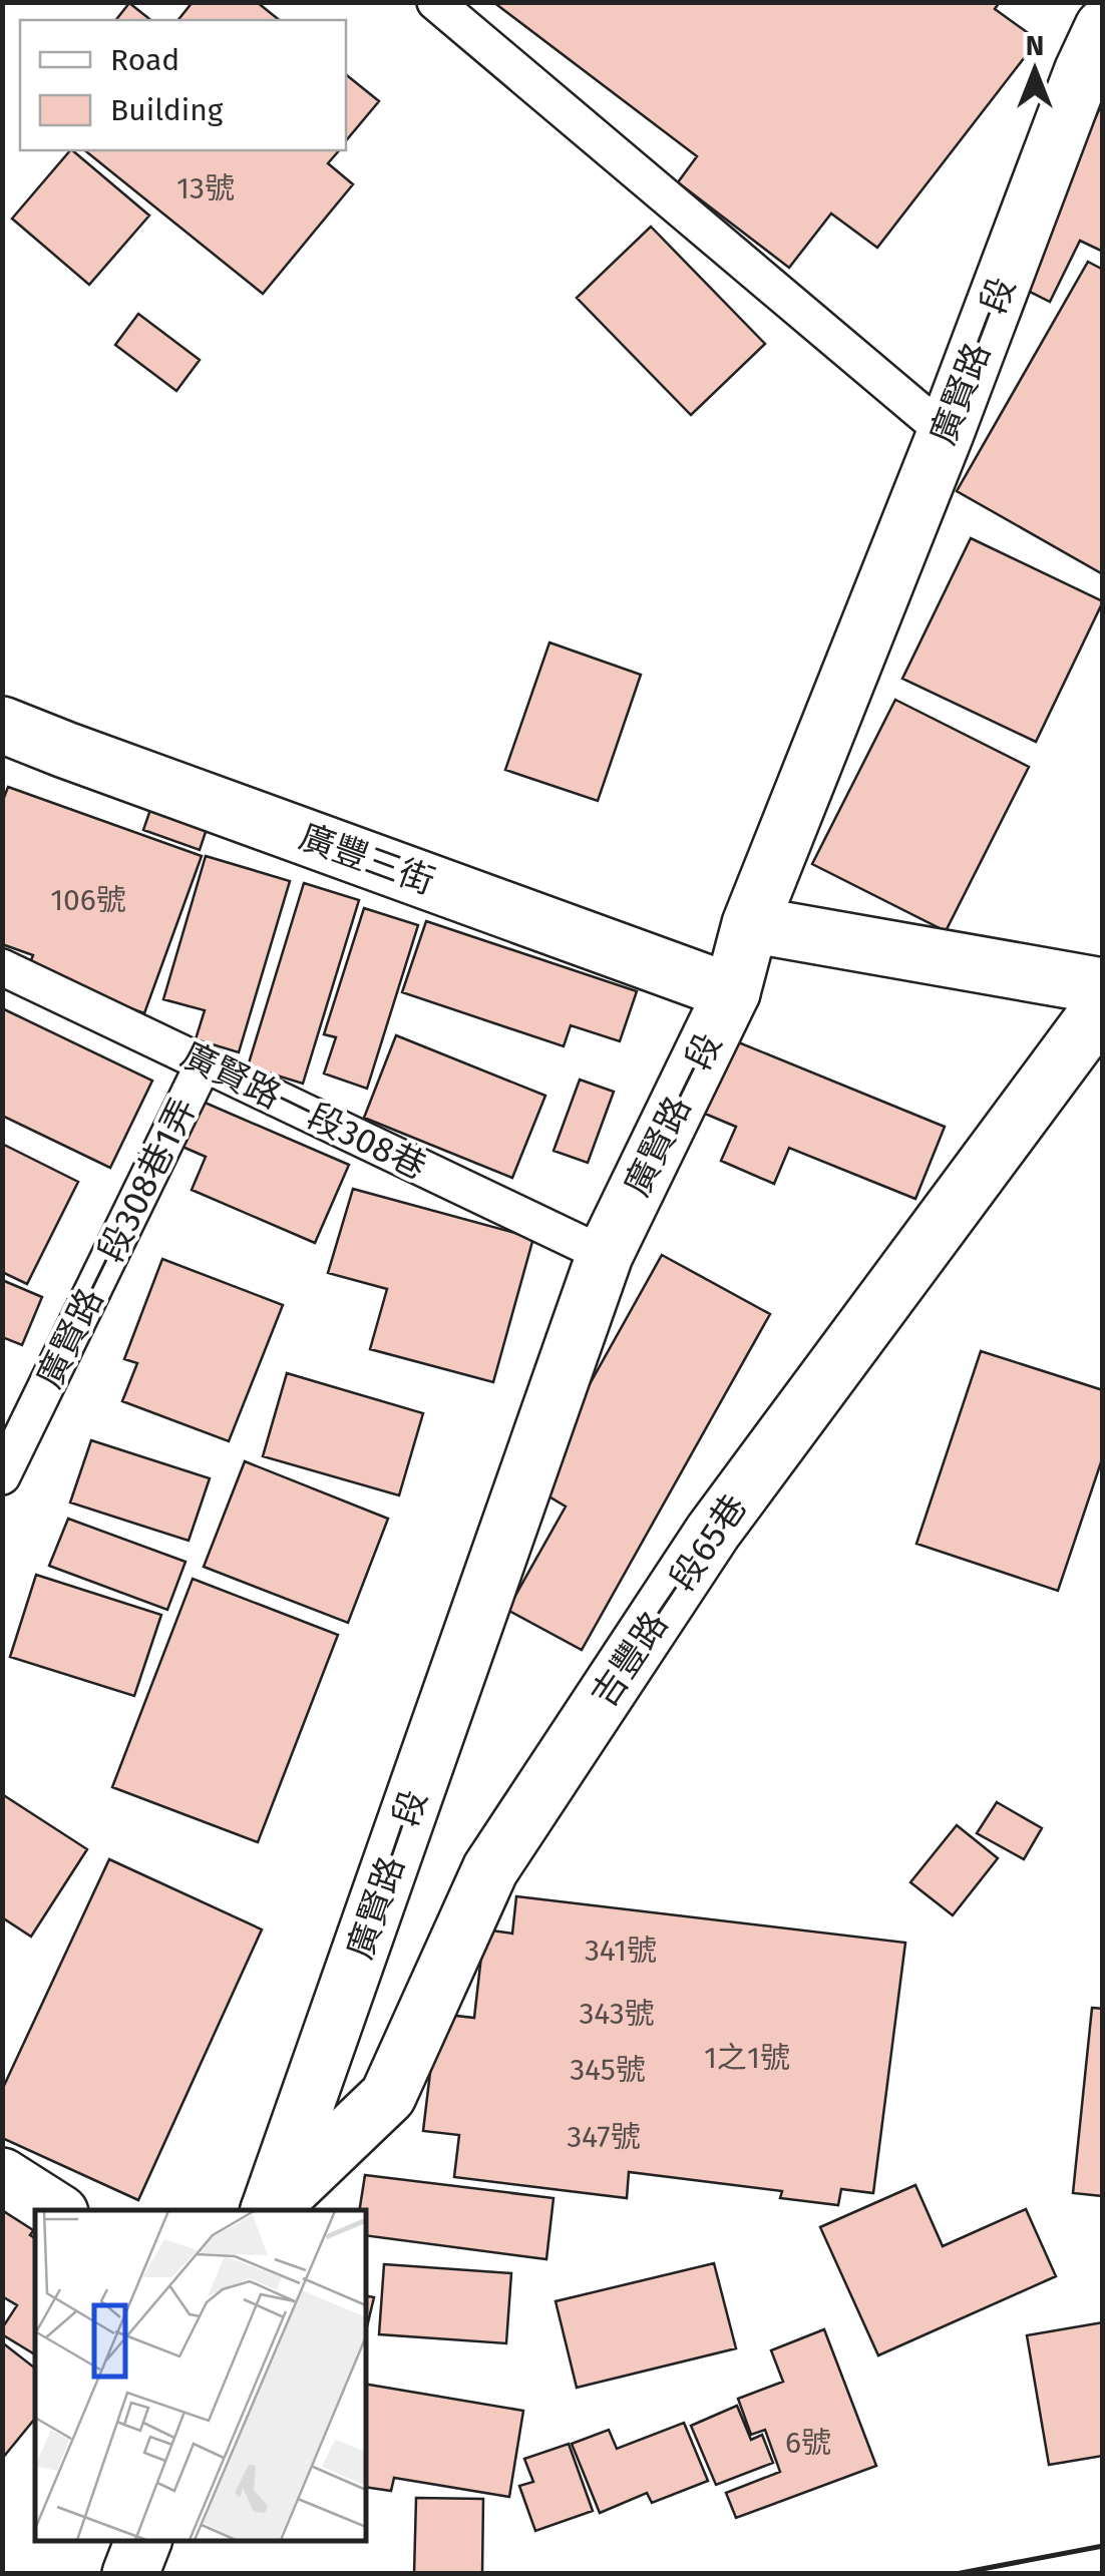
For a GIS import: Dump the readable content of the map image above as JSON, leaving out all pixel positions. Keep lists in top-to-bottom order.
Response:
{
  "streets": {
    "street": ["廣賢路一段", "廣豐三街", "吉豐路一段65巷"],
    "lane": ["廣賢路一段308巷", "廣賢路一段308巷1弄"]
  },
  "crossings": [
    ["廣賢路一段", "廣豐三街"],
    ["廣賢路一段", "廣賢路一段308巷"],
    ["廣賢路一段308巷", "廣賢路一段308巷1弄"]
  ],
  "house_numbers": [
    "13號",
    "106號",
    "341號",
    "343號",
    "1之1號",
    "345號",
    "347號",
    "6號"
  ],
  "legend": ["Road", "Building"],
  "north": "top"
}
